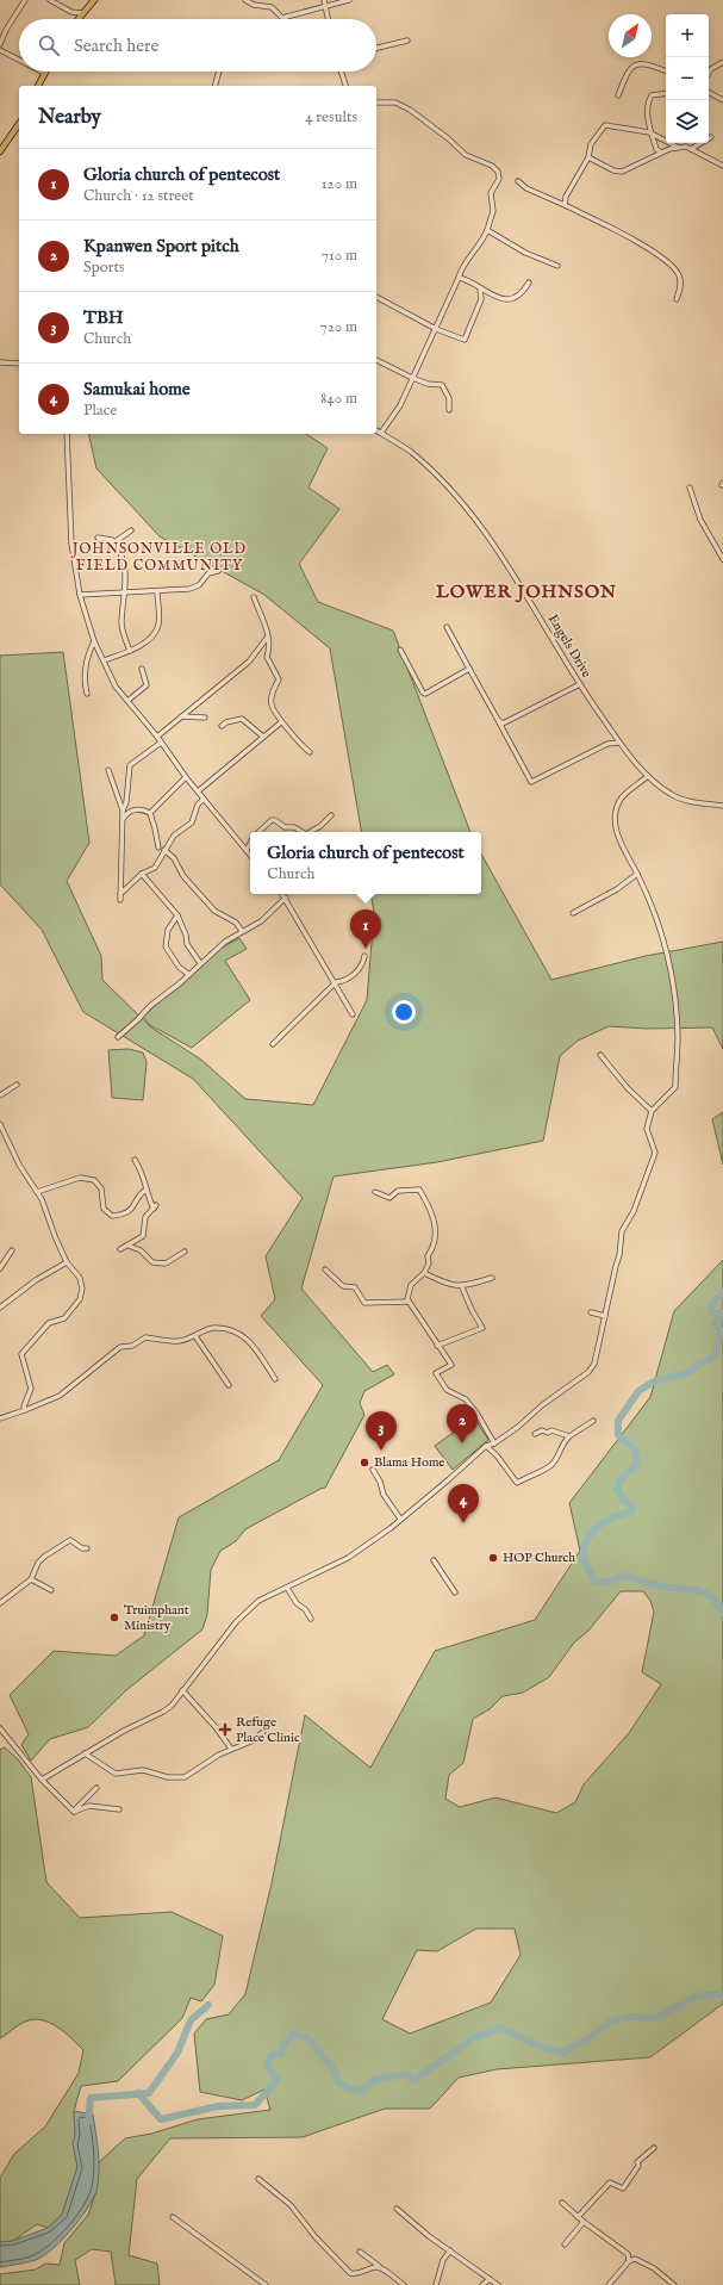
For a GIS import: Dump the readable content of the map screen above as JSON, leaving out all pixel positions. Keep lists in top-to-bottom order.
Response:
{
  "streets": {
    "street": ["Engels Drive"]
  },
  "districts": ["JOHNSONVILLE OLD FIELD COMMUNITY", "LOWER JOHNSON"],
  "places": {
    "other": ["Blama Home", "HOP Church", "Truimphant Ministry"],
    "health": ["Refuge Place Clinic"]
  },
  "north": "top right",
  "page": {
    "map_buttons": ["+", "−"],
    "search": "Search here",
    "heading": ["Nearby", "4 results"],
    "list": [
      {
        "mark": "1",
        "name": "Gloria church of pentecost",
        "note": "Church · 12 street",
        "value": "120 m"
      },
      {
        "mark": "2",
        "name": "Kpanwen Sport pitch",
        "note": "Sports",
        "value": "710 m"
      },
      {
        "mark": "3",
        "name": "TBH",
        "note": "Church",
        "value": "720 m"
      },
      {
        "mark": "4",
        "name": "Samukai home",
        "note": "Place",
        "value": "840 m"
      }
    ],
    "popup": ["Gloria church of pentecost", "Church"],
    "pins": [
      "1",
      "2",
      "3",
      "4"
    ]
  }
}
